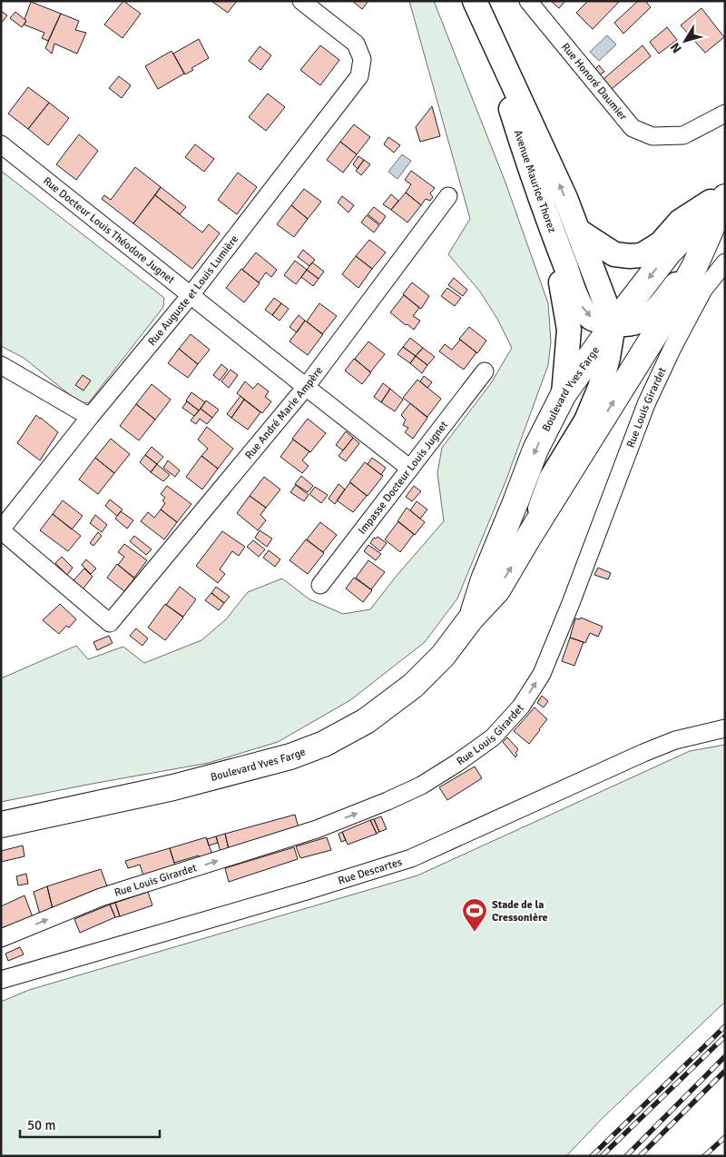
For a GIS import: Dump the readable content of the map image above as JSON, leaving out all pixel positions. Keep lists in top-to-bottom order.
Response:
{
  "streets": {
    "main road": ["Boulevard Yves Farge"],
    "street": [
      "Rue Honoré Daumier",
      "Avenue Maurice Thorez",
      "Rue Docteur Louis Théodore Jugnet",
      "Rue Auguste et Louis Lumière",
      "Rue Louis Girardet",
      "Rue André Marie Ampère",
      "Impasse Docteur Louis Jugnet",
      "Rue Descartes"
    ]
  },
  "crossings": [
    ["Avenue Maurice Thorez", "Boulevard Yves Farge"],
    ["Rue Docteur Louis Théodore Jugnet", "Rue Auguste et Louis Lumière"],
    ["Rue Docteur Louis Théodore Jugnet", "Rue André Marie Ampère"],
    ["Rue Docteur Louis Théodore Jugnet", "Impasse Docteur Louis Jugnet"],
    ["Rue Auguste et Louis Lumière", "Rue André Marie Ampère"]
  ],
  "one_way": ["Rue Louis Girardet"],
  "places": {
    "sports": ["Stade de la Cressonière"]
  },
  "scale_bar": "50 m",
  "north": "bottom left"
}
